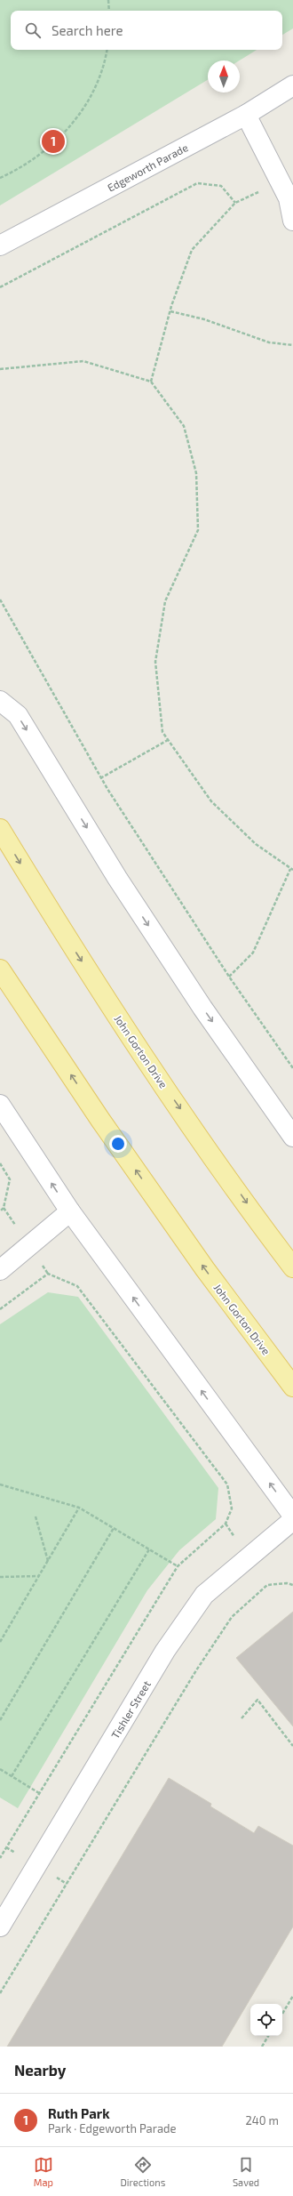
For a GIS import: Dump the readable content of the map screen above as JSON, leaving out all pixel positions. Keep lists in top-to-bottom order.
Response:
{
  "streets": {
    "main road": ["John Gorton Drive"],
    "street": ["Edgeworth Parade", "Tishler Street"]
  },
  "north": "top",
  "page": {
    "search": "Search here",
    "pins": "1",
    "heading": "Nearby",
    "list": [
      {
        "mark": "1",
        "name": "Ruth Park",
        "note": "Park · Edgeworth Parade",
        "value": "240 m"
      }
    ],
    "nav": ["Map", "Directions", "Saved"]
  }
}
